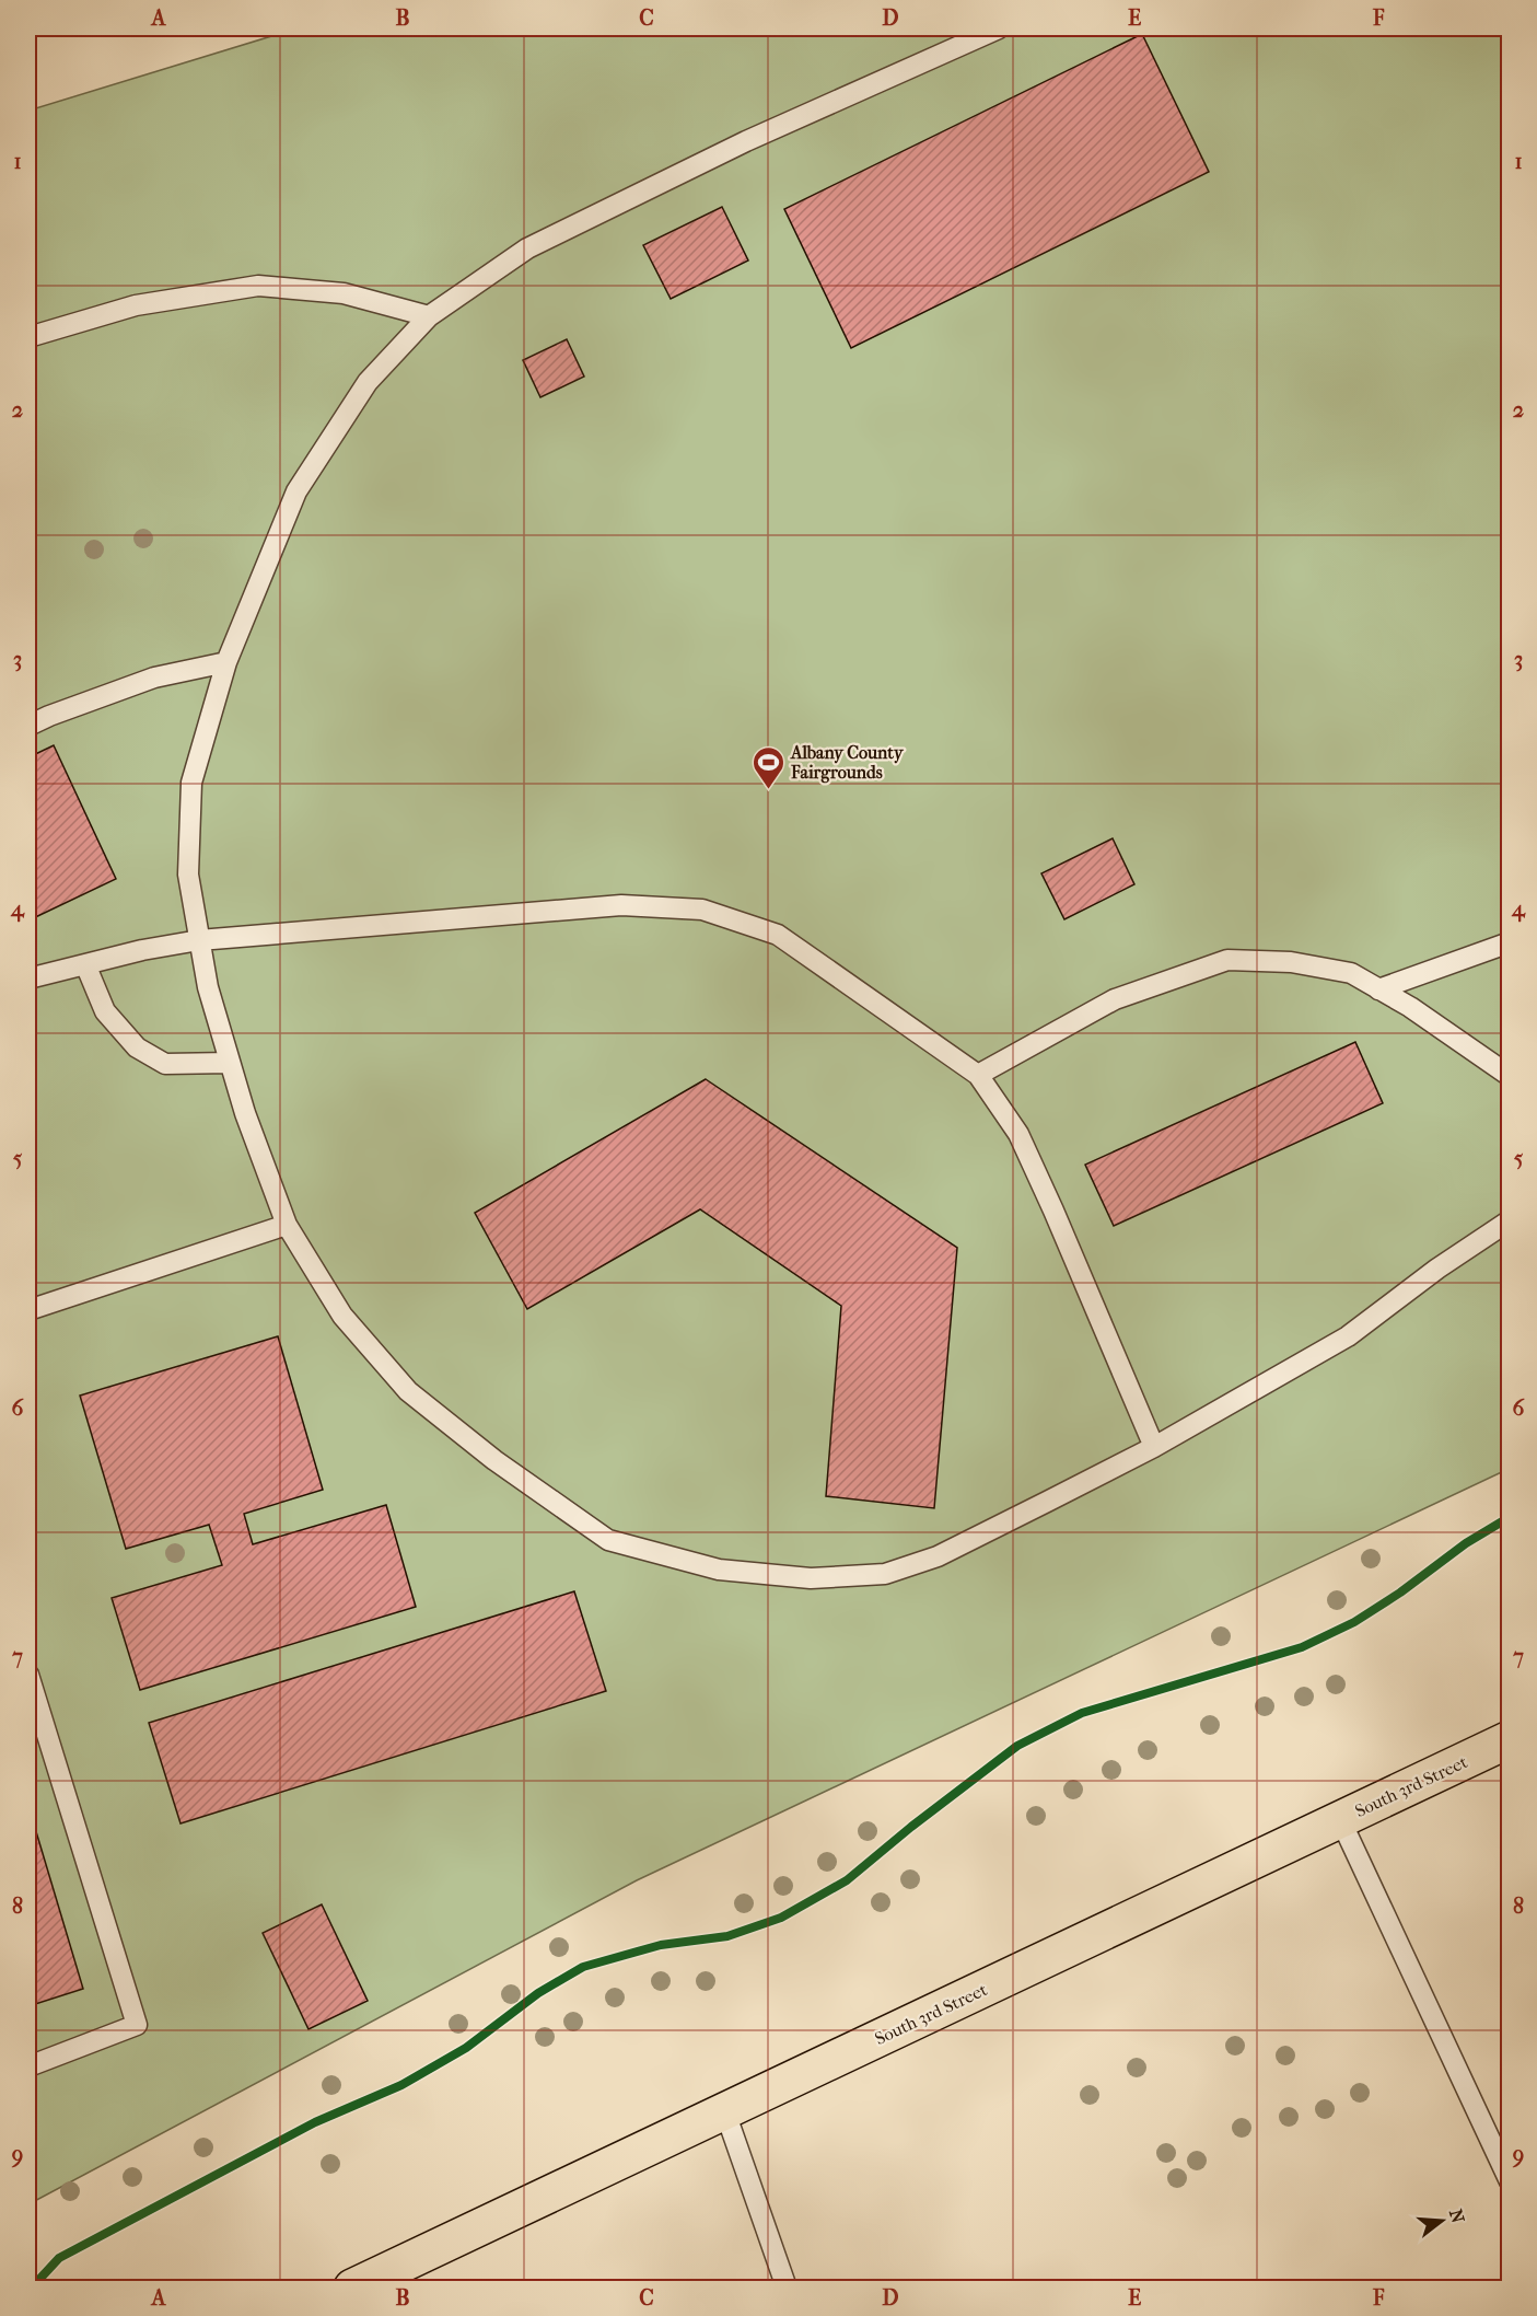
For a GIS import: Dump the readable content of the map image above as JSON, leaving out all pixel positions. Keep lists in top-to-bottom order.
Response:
{
  "streets": {
    "highway": ["South 3rd Street"]
  },
  "places": {
    "sports": ["Albany County Fairgrounds"]
  },
  "north": "right",
  "grid": {
    "columns": [
      "A",
      "B",
      "C",
      "D",
      "E",
      "F"
    ],
    "rows": [
      "1",
      "2",
      "3",
      "4",
      "5",
      "6",
      "7",
      "8",
      "9"
    ]
  }
}
